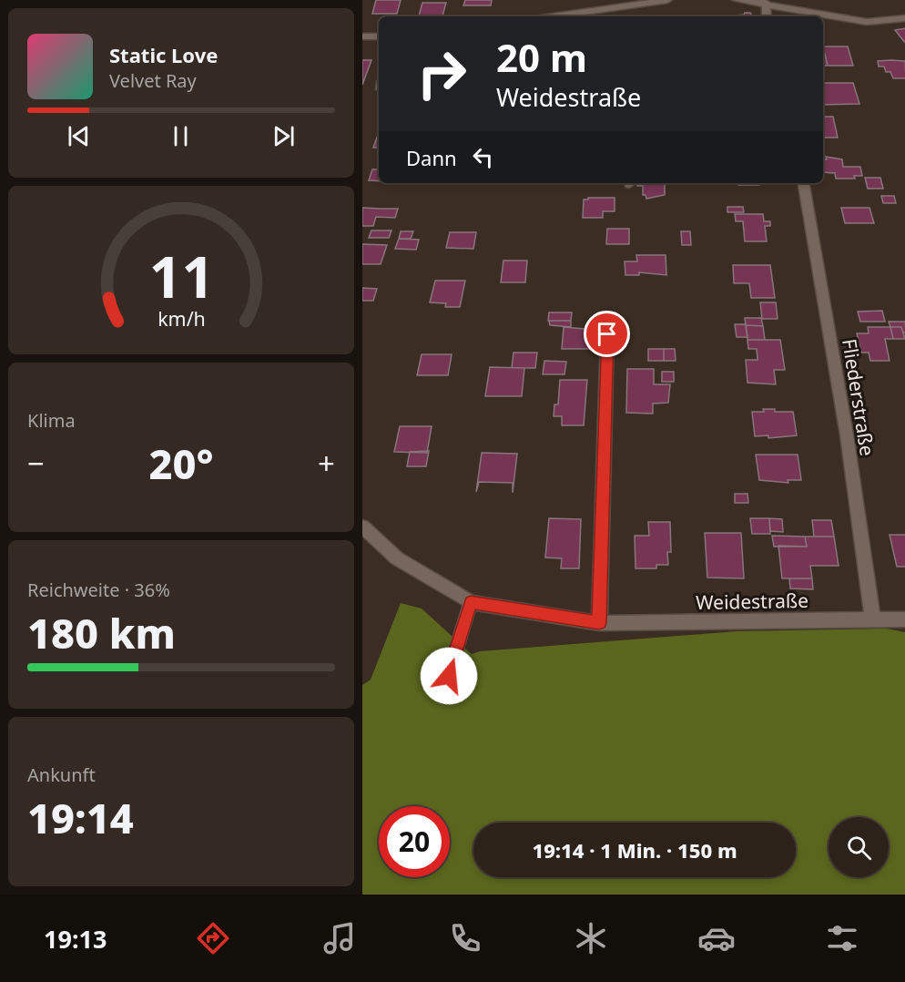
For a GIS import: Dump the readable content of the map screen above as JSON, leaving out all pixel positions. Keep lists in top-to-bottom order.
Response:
{
  "streets": {
    "street": ["Fliederstraße", "Weidestraße"]
  },
  "crossings": [
    ["Fliederstraße", "Weidestraße"]
  ],
  "page": {
    "turn": ["20 m", "Weidestraße"],
    "song": ["Static Love", "Velvet Ray"],
    "then": "Dann",
    "tile": [
      "Klima",
      ["Reichweite · 36%", "180 km"],
      ["Ankunft", "19:14"]
    ],
    "heat": ["−", "20°", "+"],
    "limit": "20",
    "trip": "19:14 · 1 Min. · 150 m",
    "tabs": "19:13",
    "gauge": ["11", "km/h"]
  }
}
